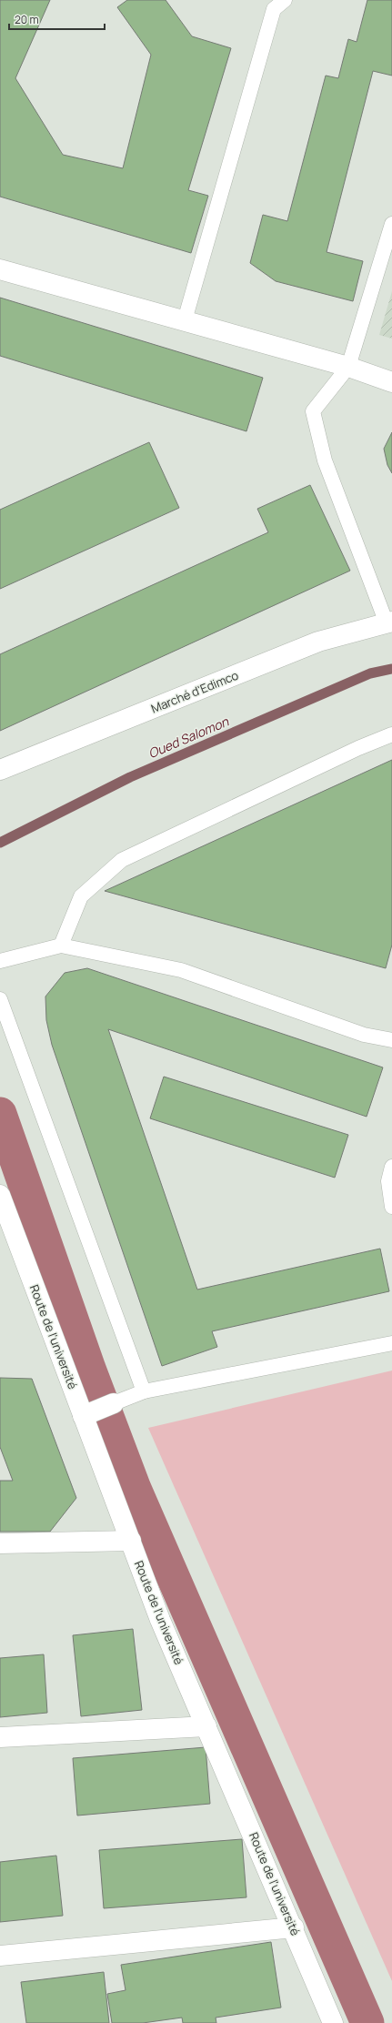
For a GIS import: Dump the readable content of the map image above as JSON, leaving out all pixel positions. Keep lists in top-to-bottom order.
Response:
{
  "streets": {
    "street": ["Marché d'Edimco", "Route de l'université"]
  },
  "water": ["Oued Salomon"],
  "scale_bar": "20 m"
}
